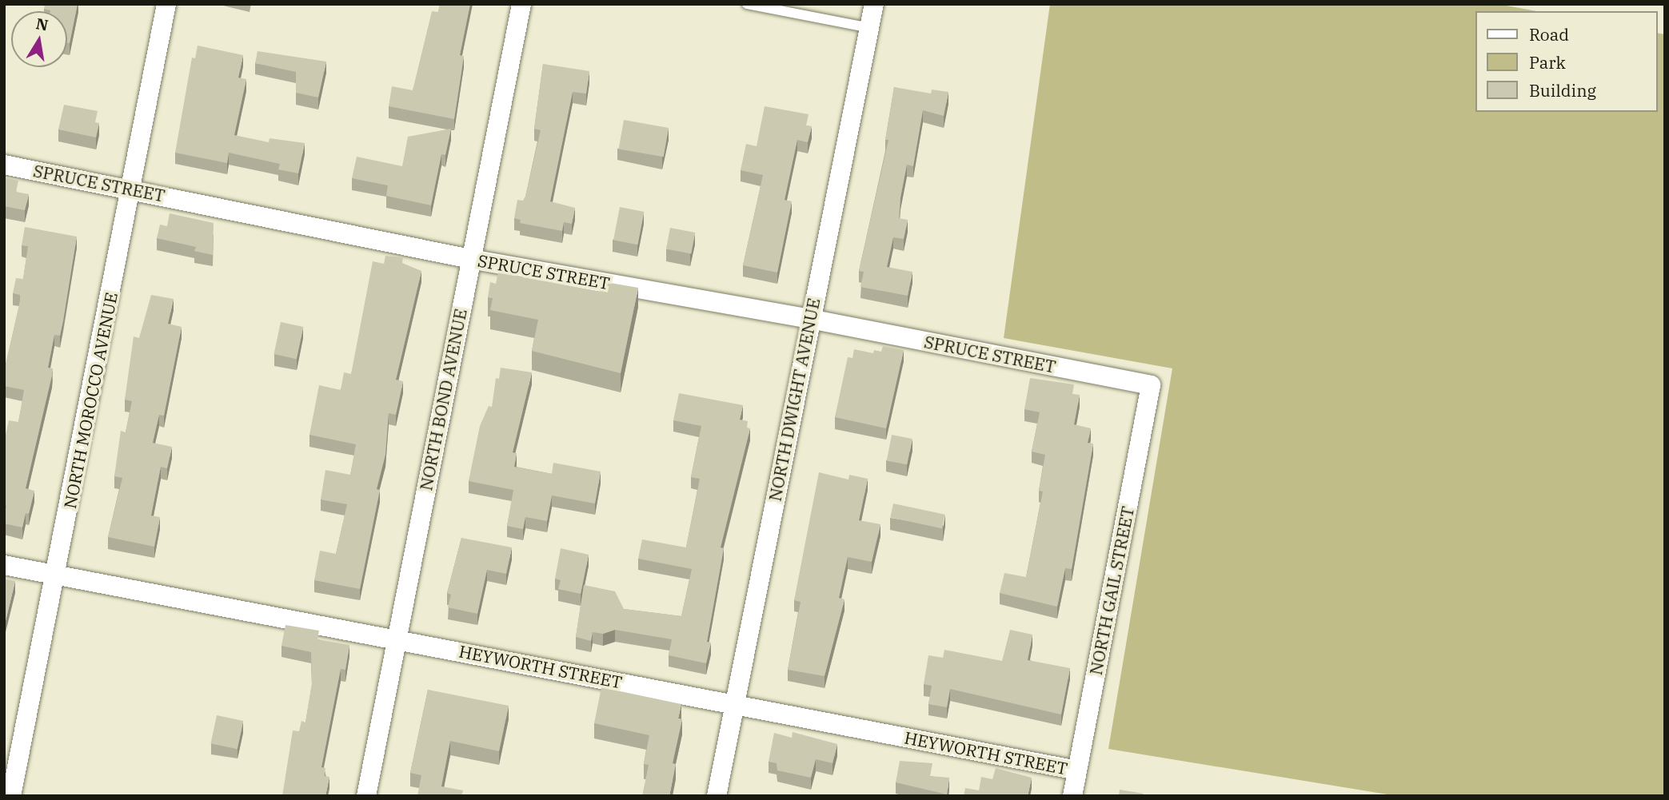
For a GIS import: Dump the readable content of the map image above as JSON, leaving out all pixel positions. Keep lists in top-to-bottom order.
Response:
{
  "streets": {
    "street": [
      "SPRUCE STREET",
      "NORTH BOND AVENUE",
      "NORTH DWIGHT AVENUE",
      "NORTH MOROCCO AVENUE",
      "NORTH GAIL STREET",
      "HEYWORTH STREET"
    ]
  },
  "crossings": [
    ["SPRUCE STREET", "NORTH BOND AVENUE"],
    ["SPRUCE STREET", "NORTH DWIGHT AVENUE"],
    ["SPRUCE STREET", "NORTH MOROCCO AVENUE"],
    ["SPRUCE STREET", "NORTH GAIL STREET"],
    ["NORTH BOND AVENUE", "HEYWORTH STREET"],
    ["NORTH DWIGHT AVENUE", "HEYWORTH STREET"],
    ["NORTH MOROCCO AVENUE", "HEYWORTH STREET"],
    ["NORTH GAIL STREET", "HEYWORTH STREET"]
  ],
  "legend": ["Road", "Park", "Building"],
  "north": "top"
}
